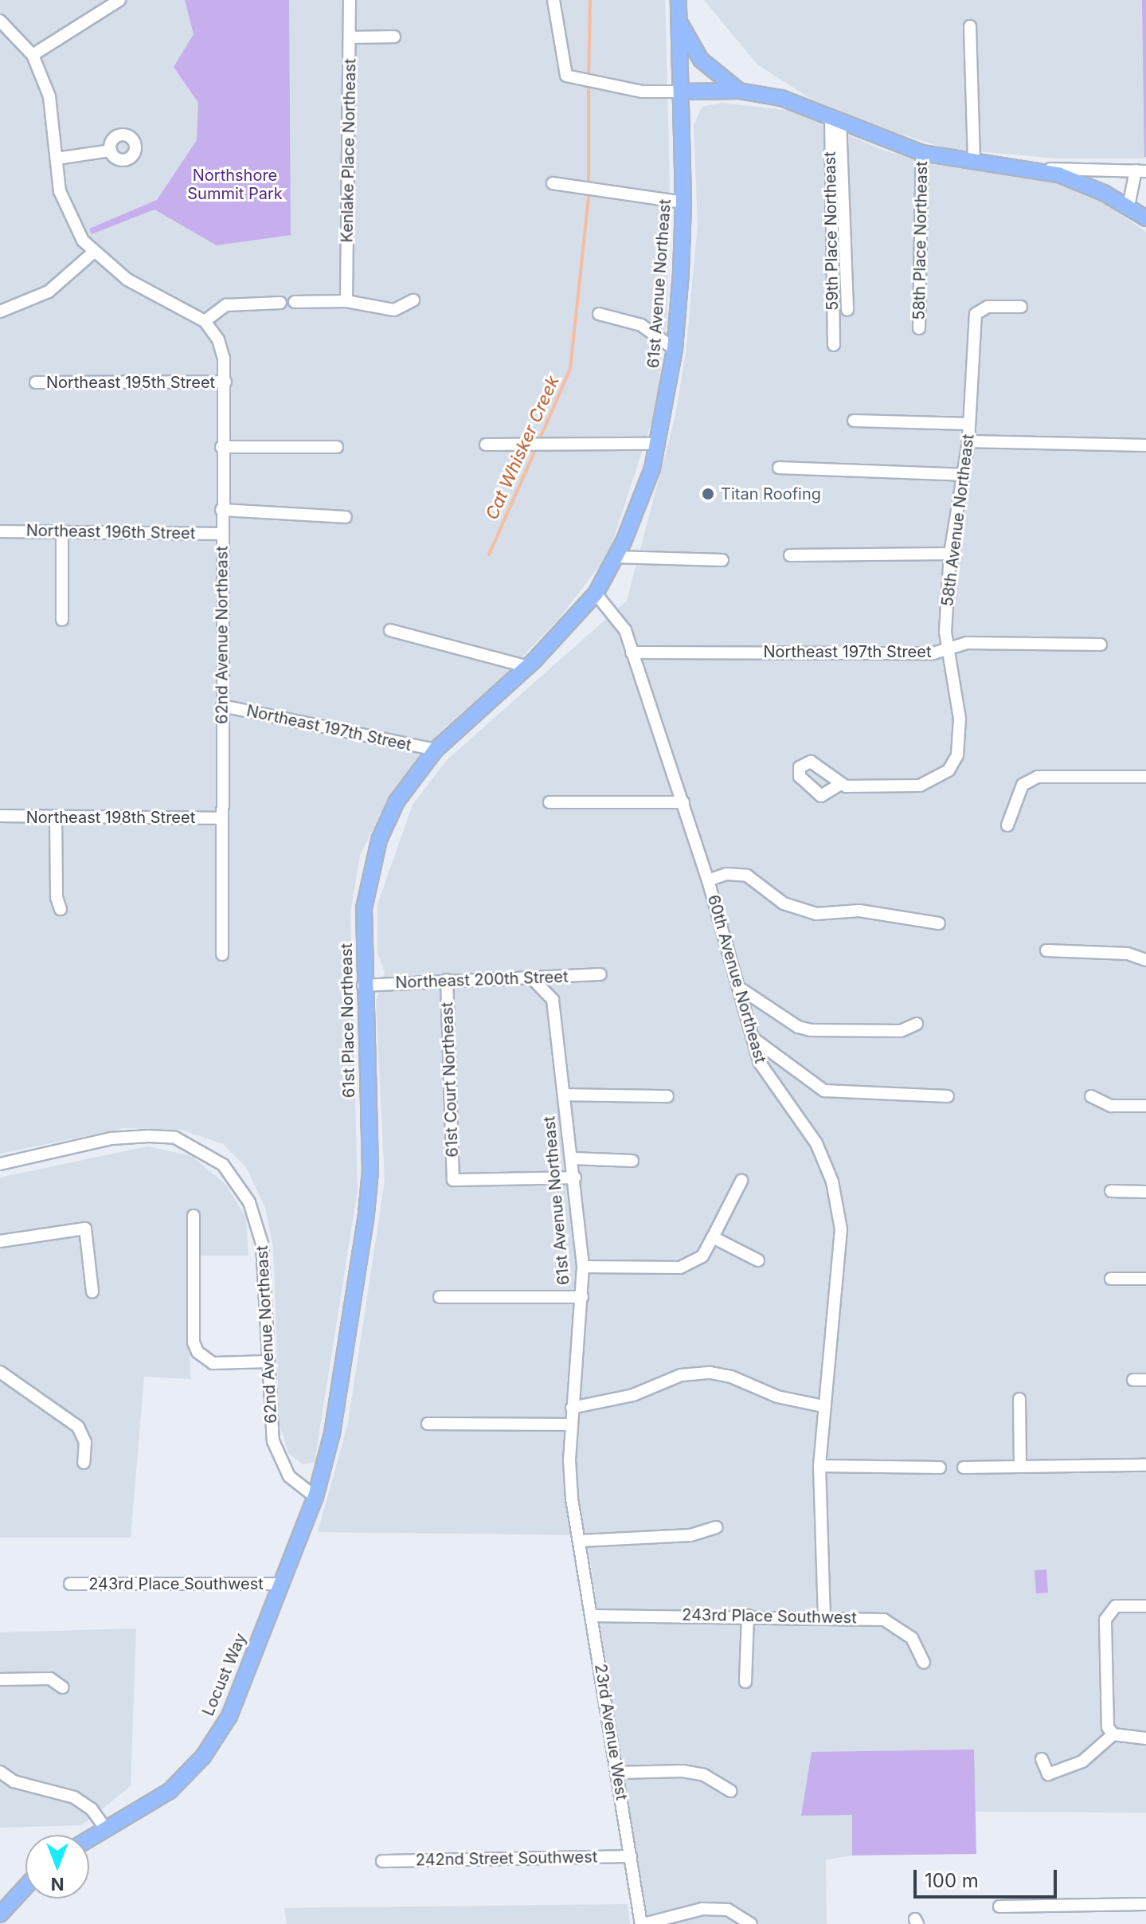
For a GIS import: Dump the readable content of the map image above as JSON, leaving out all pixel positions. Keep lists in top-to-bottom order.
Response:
{
  "streets": {
    "main road": ["61st Avenue Northeast", "61st Place Northeast", "Locust Way"],
    "street": [
      "Kenlake Place Northeast",
      "59th Place Northeast",
      "58th Place Northeast",
      "Northeast 195th Street",
      "58th Avenue Northeast",
      "Northeast 196th Street",
      "62nd Avenue Northeast",
      "Northeast 197th Street",
      "Northeast 198th Street",
      "60th Avenue Northeast",
      "Northeast 200th Street",
      "61st Court Northeast",
      "243rd Place Southwest",
      "23rd Avenue West",
      "242nd Street Southwest"
    ]
  },
  "crossings": [
    ["61st Avenue Northeast", "60th Avenue Northeast"],
    ["61st Avenue Northeast", "Northeast 200th Street"],
    ["61st Avenue Northeast", "61st Place Northeast"],
    ["61st Avenue Northeast", "61st Court Northeast"],
    ["61st Avenue Northeast", "23rd Avenue West"],
    ["Northeast 195th Street", "62nd Avenue Northeast"],
    ["58th Avenue Northeast", "Northeast 197th Street"],
    ["Northeast 196th Street", "62nd Avenue Northeast"],
    ["62nd Avenue Northeast", "Northeast 197th Street"],
    ["62nd Avenue Northeast", "Northeast 198th Street"],
    ["62nd Avenue Northeast", "61st Place Northeast"],
    ["Northeast 197th Street", "60th Avenue Northeast"],
    ["Northeast 197th Street", "61st Place Northeast"],
    ["60th Avenue Northeast", "61st Place Northeast"],
    ["60th Avenue Northeast", "243rd Place Southwest"],
    ["Northeast 200th Street", "61st Place Northeast"],
    ["Northeast 200th Street", "61st Court Northeast"],
    ["61st Place Northeast", "Locust Way"],
    ["243rd Place Southwest", "Locust Way"],
    ["243rd Place Southwest", "23rd Avenue West"],
    ["23rd Avenue West", "242nd Street Southwest"]
  ],
  "water": ["Cat Whisker Creek"],
  "parks": ["Northshore Summit Park"],
  "places": ["Titan Roofing"],
  "scale_bar": "100 m",
  "north": "bottom"
}
